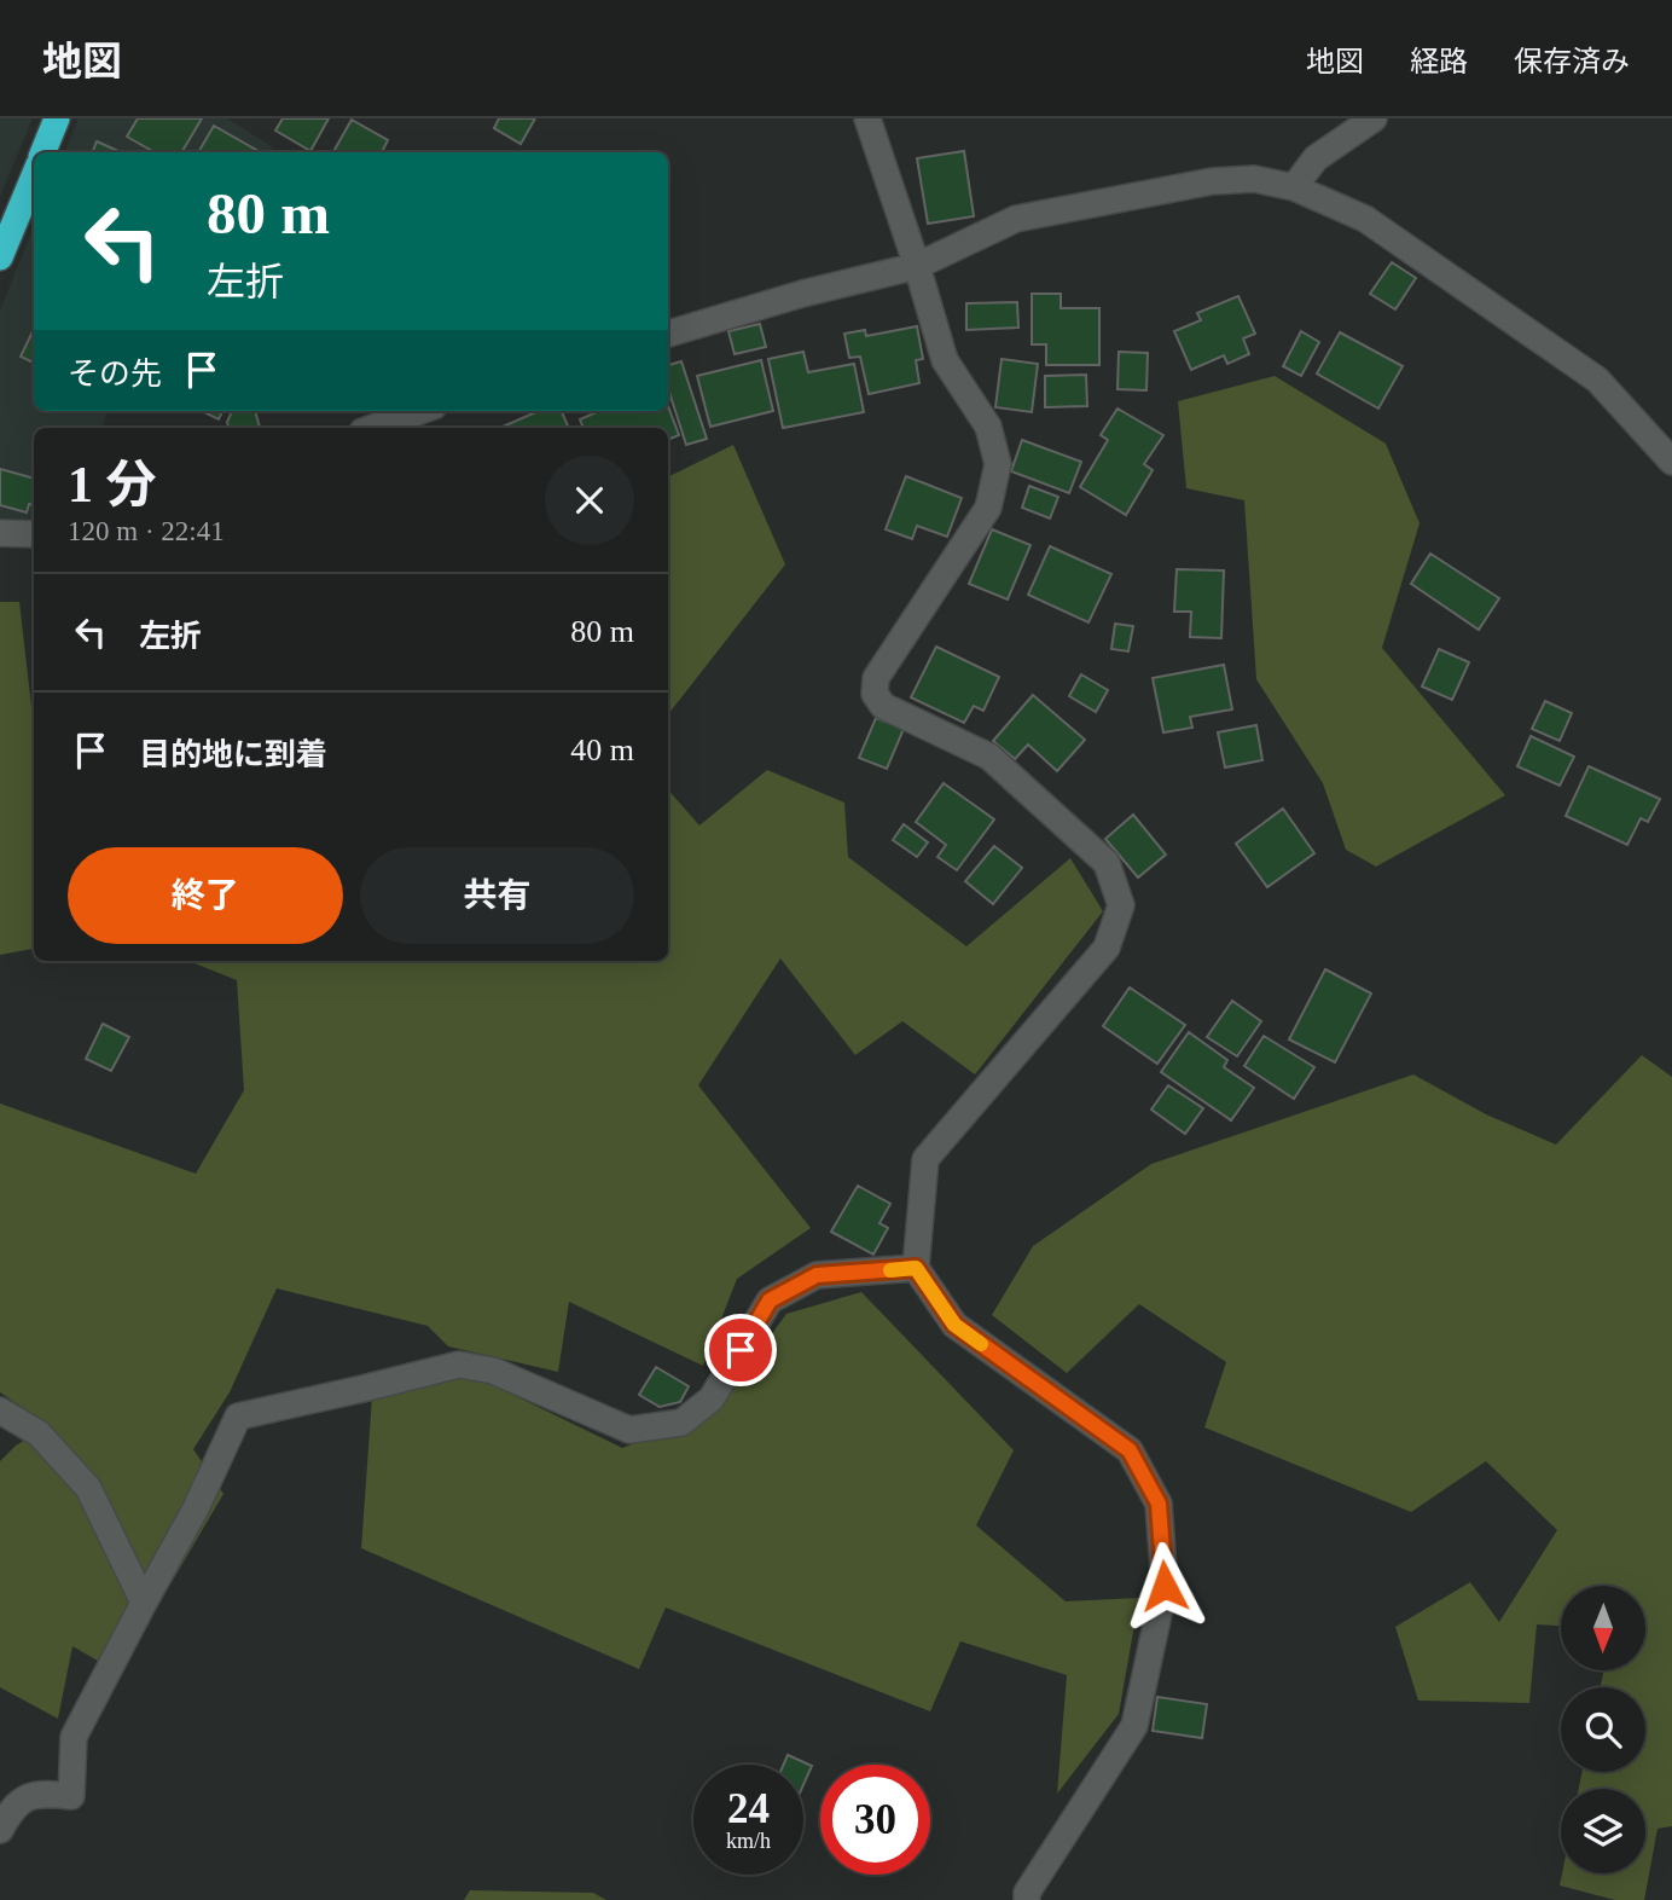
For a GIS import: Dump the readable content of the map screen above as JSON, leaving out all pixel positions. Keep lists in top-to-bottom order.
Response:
{
  "north": "bottom",
  "page": {
    "header": "地図",
    "nav": ["地図", "経路", "保存済み"],
    "turn": ["80 m", "左折"],
    "then": "その先",
    "heading": ["1 分", "120 m · 22:41"],
    "list": [
      {
        "name": "左折",
        "value": "80 m"
      },
      {
        "name": "目的地に到着",
        "value": "40 m"
      }
    ],
    "buttons": ["終了", "共有"],
    "speed": "24 km/h",
    "limit": "30"
  }
}
